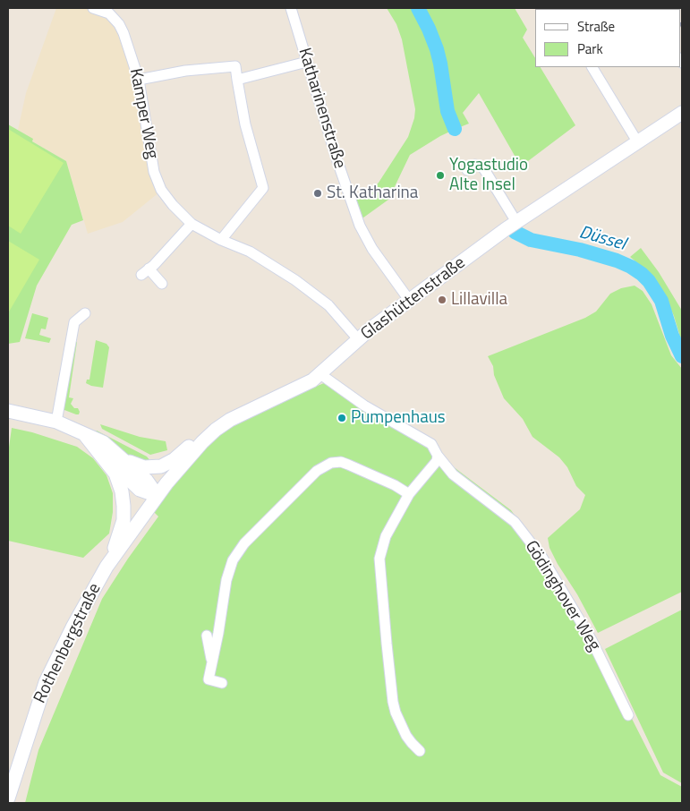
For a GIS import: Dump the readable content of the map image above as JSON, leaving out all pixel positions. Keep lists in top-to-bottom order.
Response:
{
  "streets": {
    "main road": ["Glashüttenstraße", "Rothenbergstraße"],
    "street": ["Katharinenstraße", "Kamper Weg", "Gödinghover Weg"]
  },
  "crossings": [
    ["Katharinenstraße", "Glashüttenstraße"],
    ["Kamper Weg", "Glashüttenstraße"],
    ["Glashüttenstraße", "Gödinghover Weg"],
    ["Glashüttenstraße", "Rothenbergstraße"]
  ],
  "water": ["Düssel"],
  "places": [
    "Yogastudio Alte Insel",
    "St. Katharina",
    "Lillavilla",
    "Pumpenhaus"
  ],
  "legend": ["Straße", "Park"]
}
